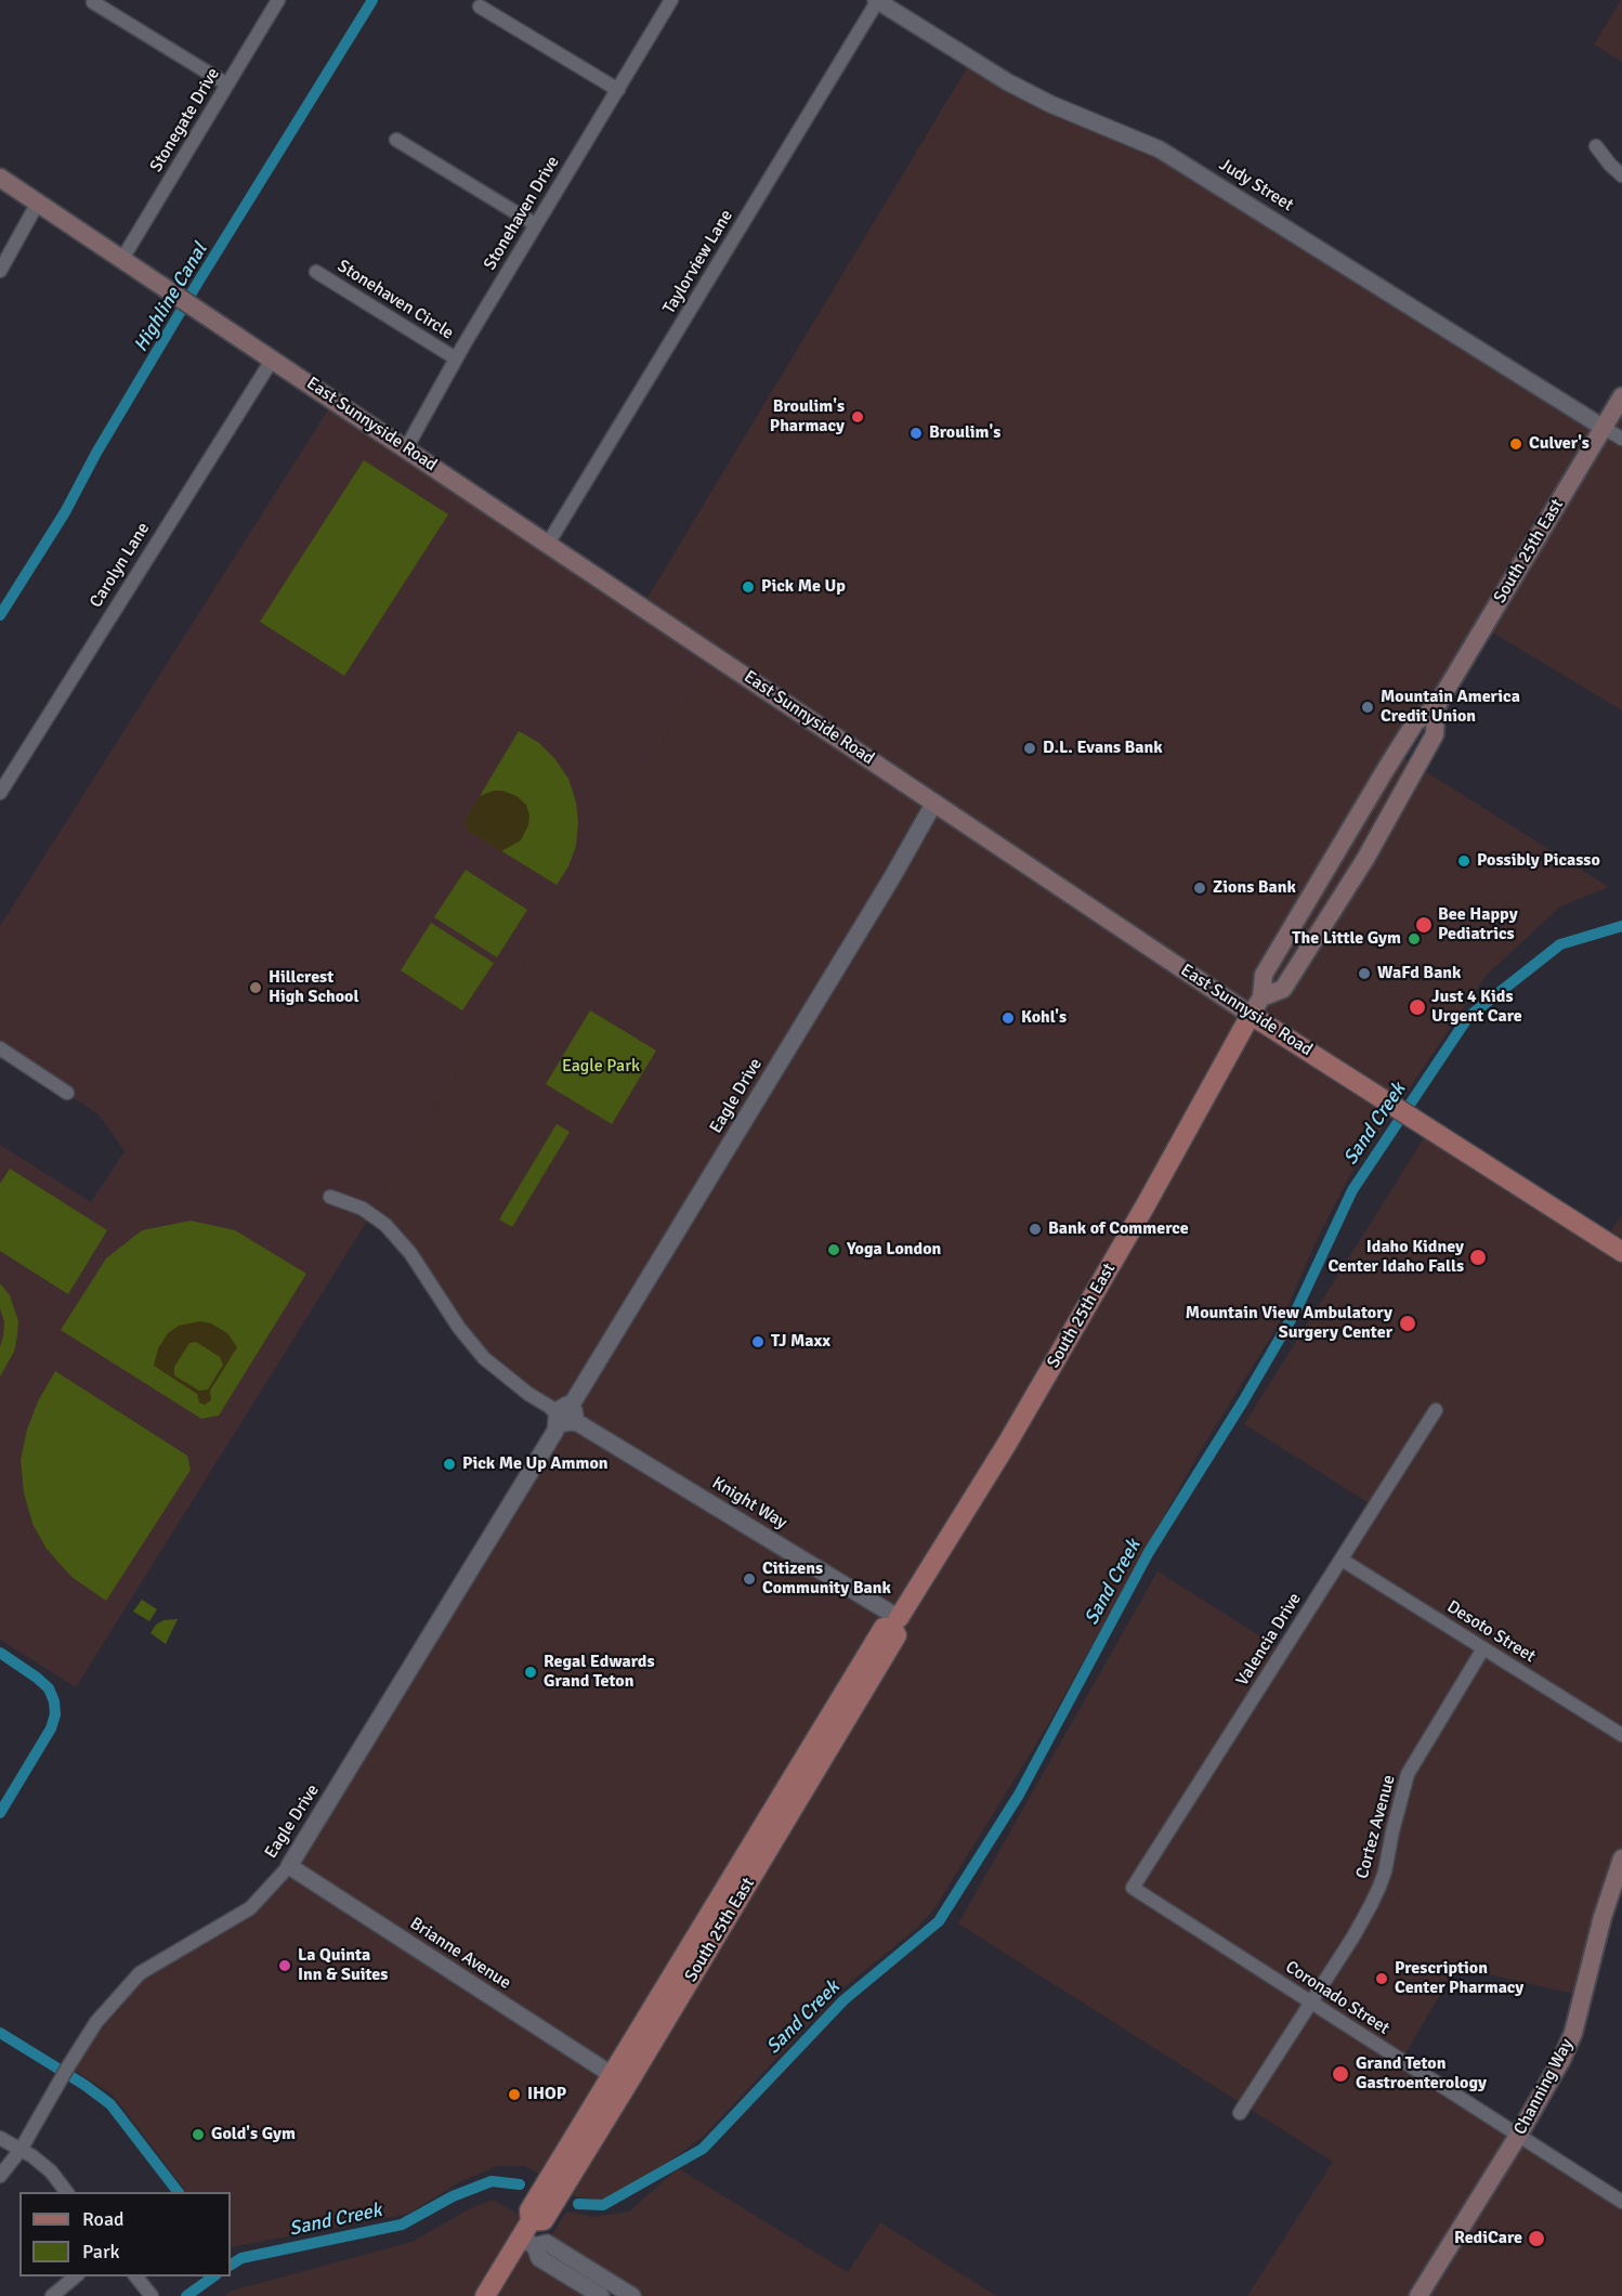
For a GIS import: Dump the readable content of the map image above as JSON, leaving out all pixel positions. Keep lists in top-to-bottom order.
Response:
{
  "streets": {
    "main road": ["East Sunnyside Road", "South 25th East", "Channing Way"],
    "street": [
      "Stonegate Drive",
      "Judy Street",
      "Stonehaven Drive",
      "Taylorview Lane",
      "Stonehaven Circle",
      "Carolyn Lane",
      "Eagle Drive",
      "Knight Way",
      "Desoto Street",
      "Valencia Drive",
      "Cortez Avenue",
      "Brianne Avenue",
      "Coronado Street"
    ]
  },
  "crossings": [
    ["Stonegate Drive", "East Sunnyside Road"],
    ["Judy Street", "Taylorview Lane"],
    ["Judy Street", "South 25th East"],
    ["Stonehaven Drive", "Stonehaven Circle"],
    ["Stonehaven Drive", "East Sunnyside Road"],
    ["Taylorview Lane", "East Sunnyside Road"],
    ["East Sunnyside Road", "South 25th East"],
    ["East Sunnyside Road", "Carolyn Lane"],
    ["East Sunnyside Road", "Eagle Drive"],
    ["South 25th East", "Knight Way"],
    ["South 25th East", "Brianne Avenue"],
    ["Eagle Drive", "Knight Way"],
    ["Eagle Drive", "Brianne Avenue"],
    ["Desoto Street", "Valencia Drive"],
    ["Desoto Street", "Cortez Avenue"],
    ["Valencia Drive", "Coronado Street"],
    ["Cortez Avenue", "Coronado Street"],
    ["Coronado Street", "Channing Way"]
  ],
  "water": ["Highline Canal", "Sand Creek"],
  "parks": ["Eagle Park"],
  "places": [
    "Broulim's Pharmacy",
    "Broulim's",
    "Culver's",
    "Pick Me Up",
    "Mountain America Credit Union",
    "D.L. Evans Bank",
    "Possibly Picasso",
    "Zions Bank",
    "Bee Happy Pediatrics",
    "The Little Gym",
    "WaFd Bank",
    "Hillcrest High School",
    "Just 4 Kids Urgent Care",
    "Kohl's",
    "Bank of Commerce",
    "Yoga London",
    "Idaho Kidney Center Idaho Falls",
    "Mountain View Ambulatory Surgery Center",
    "TJ Maxx",
    "Pick Me Up Ammon",
    "Citizens Community Bank",
    "Regal Edwards Grand Teton",
    "La Quinta Inn & Suites",
    "Prescription Center Pharmacy",
    "Grand Teton Gastroenterology",
    "IHOP",
    "Gold's Gym",
    "RediCare"
  ],
  "legend": ["Road", "Park"]
}
